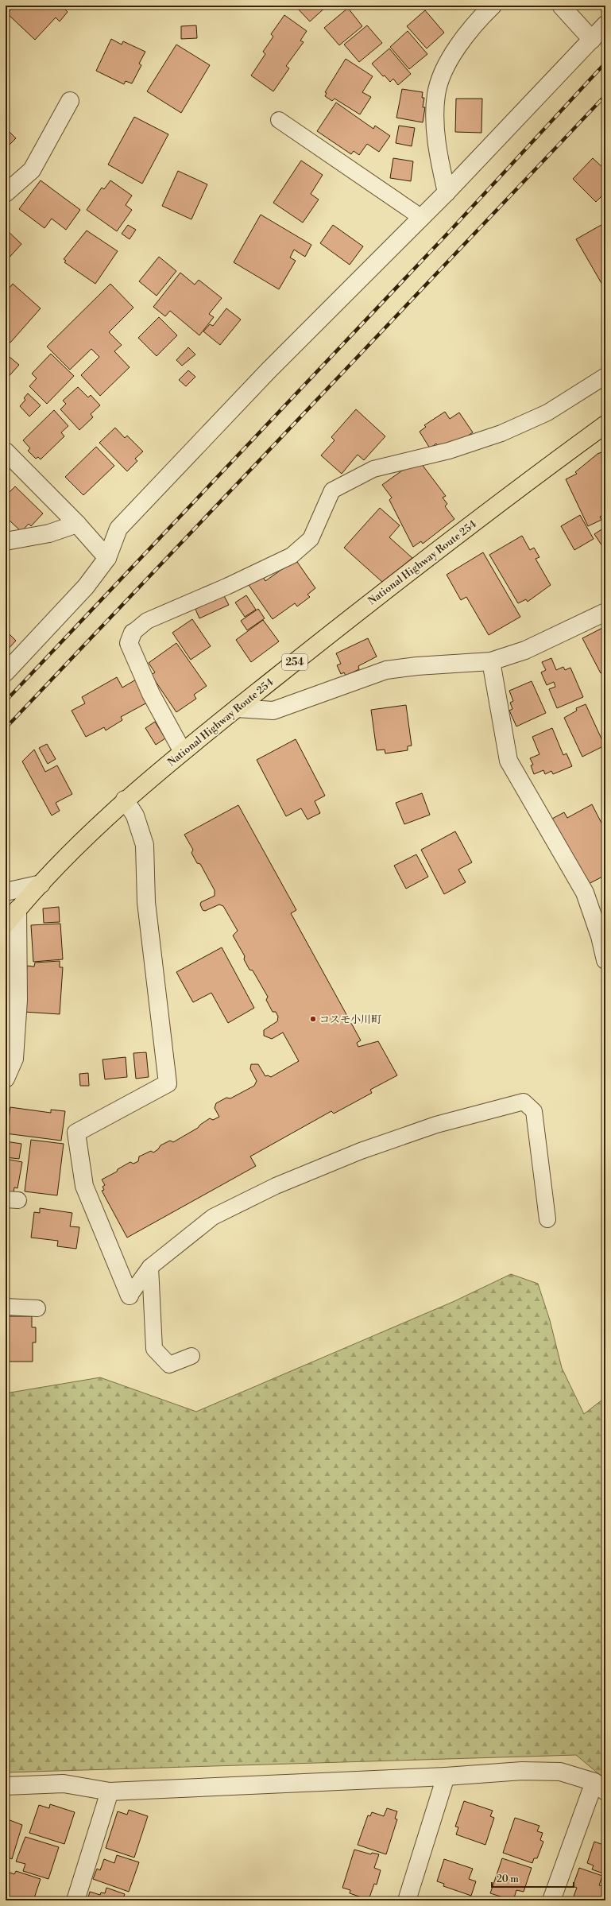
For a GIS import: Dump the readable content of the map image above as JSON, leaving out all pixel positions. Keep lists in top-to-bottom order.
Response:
{
  "streets": {
    "highway": ["National Highway Route 254", "254"]
  },
  "places": ["コスモ小川町"],
  "scale_bar": "20 m"
}
